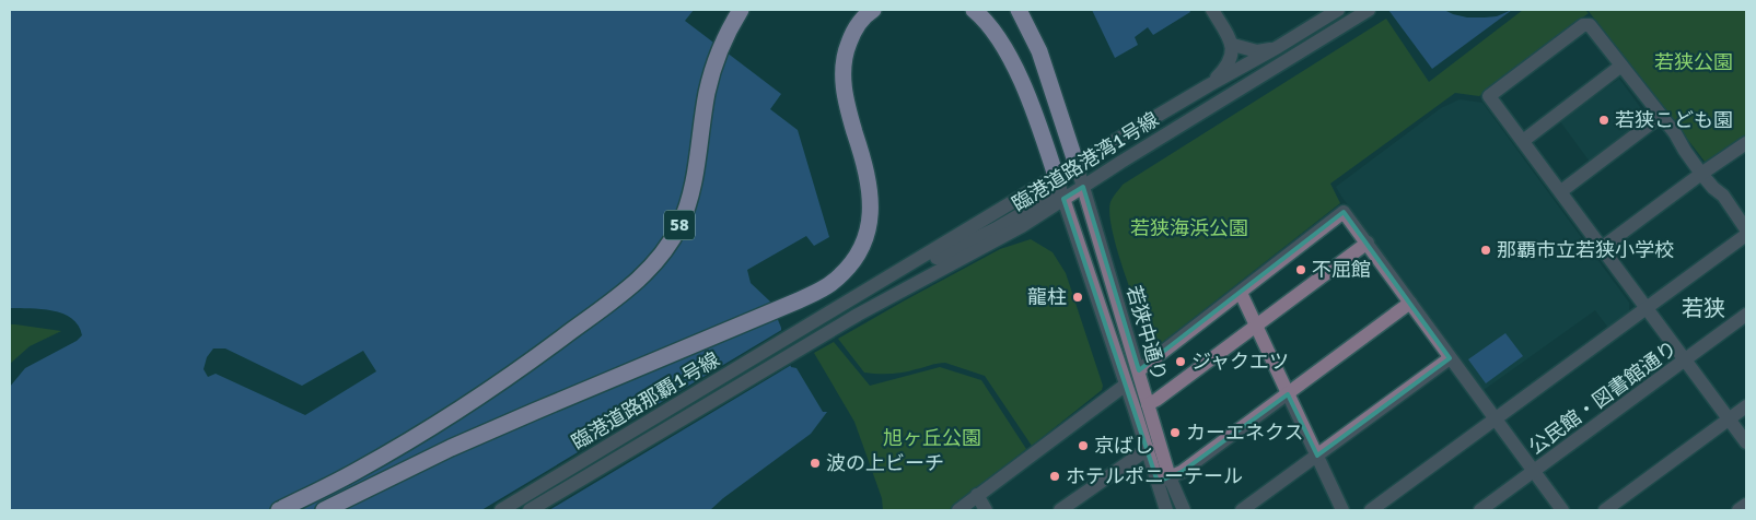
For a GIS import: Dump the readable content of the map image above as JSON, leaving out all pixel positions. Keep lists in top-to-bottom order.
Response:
{
  "streets": {
    "highway": ["58"],
    "street": [
      "臨港道路港湾1号線",
      "若狭中通り",
      "公民館・図書館通り",
      "臨港道路那覇1号線"
    ]
  },
  "crossings": [
    ["臨港道路港湾1号線", "若狭中通り"],
    ["臨港道路港湾1号線", "臨港道路那覇1号線"]
  ],
  "districts": ["若狭"],
  "parks": ["若狭公園", "若狭海浜公園", "旭ヶ丘公園"],
  "places": [
    "若狭こども園",
    "那覇市立若狭小学校",
    "不屈館",
    "龍柱",
    "ジャクエツ",
    "カーエネクス",
    "京ばし",
    "波の上ビーチ",
    "ホテルポニーテール"
  ]
}
